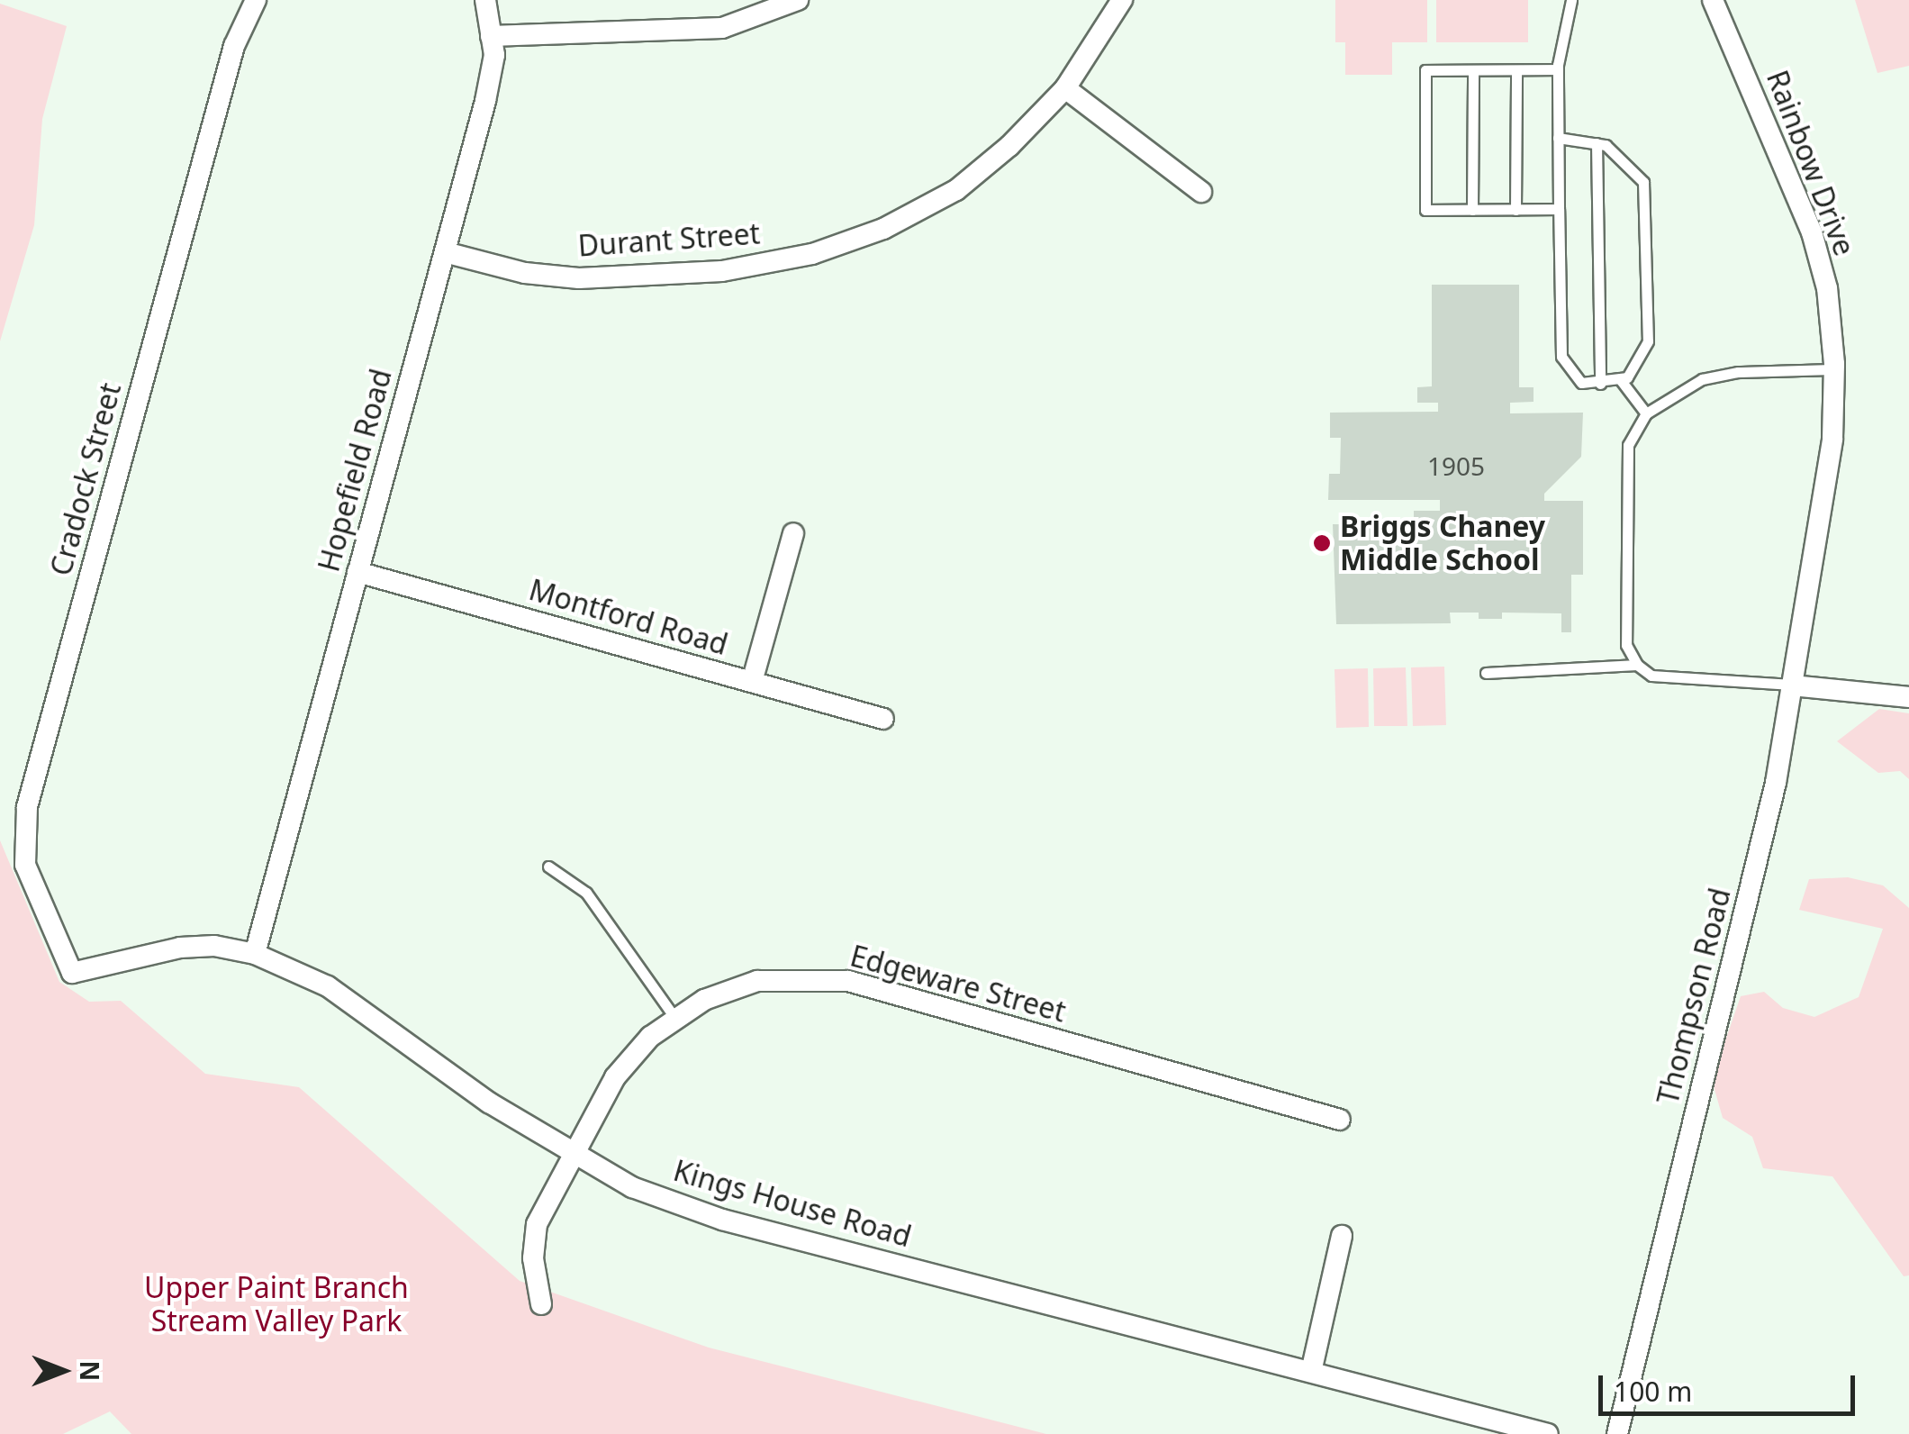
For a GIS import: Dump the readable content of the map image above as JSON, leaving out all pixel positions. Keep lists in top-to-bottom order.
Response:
{
  "streets": {
    "street": [
      "Rainbow Drive",
      "Durant Street",
      "Hopefield Road",
      "Cradock Street",
      "Montford Road",
      "Edgeware Street",
      "Thompson Road",
      "Kings House Road"
    ]
  },
  "crossings": [
    ["Rainbow Drive", "Thompson Road"],
    ["Durant Street", "Hopefield Road"],
    ["Hopefield Road", "Montford Road"],
    ["Hopefield Road", "Kings House Road"],
    ["Cradock Street", "Kings House Road"],
    ["Edgeware Street", "Kings House Road"]
  ],
  "parks": ["Upper Paint Branch Stream Valley Park"],
  "places": ["Briggs Chaney Middle School"],
  "house_numbers": ["1905"],
  "scale_bar": "100 m",
  "north": "right"
}
